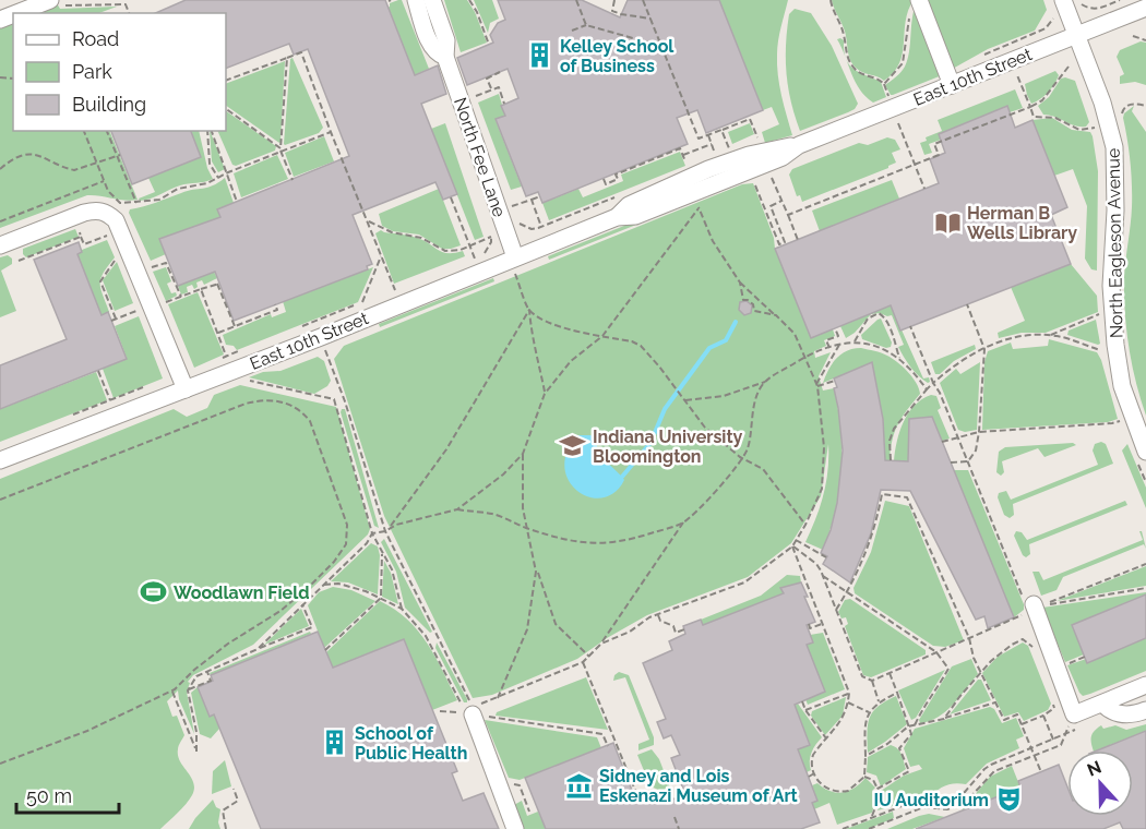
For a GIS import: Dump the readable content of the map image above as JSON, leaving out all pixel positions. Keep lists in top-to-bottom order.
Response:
{
  "streets": {
    "street": ["East 10th Street", "North Fee Lane", "North Eagleson Avenue"]
  },
  "crossings": [
    ["East 10th Street", "North Fee Lane"],
    ["East 10th Street", "North Eagleson Avenue"]
  ],
  "places": {
    "building": ["Kelley School of Business", "School of Public Health"],
    "library": ["Herman B Wells Library"],
    "school or university": ["Indiana University Bloomington"],
    "sports": ["Woodlawn Field"],
    "museum": ["Sidney and Lois Eskenazi Museum of Art"],
    "theatre": ["IU Auditorium"]
  },
  "legend": ["Road", "Park", "Building"],
  "scale_bar": "50 m",
  "north": "top"
}
